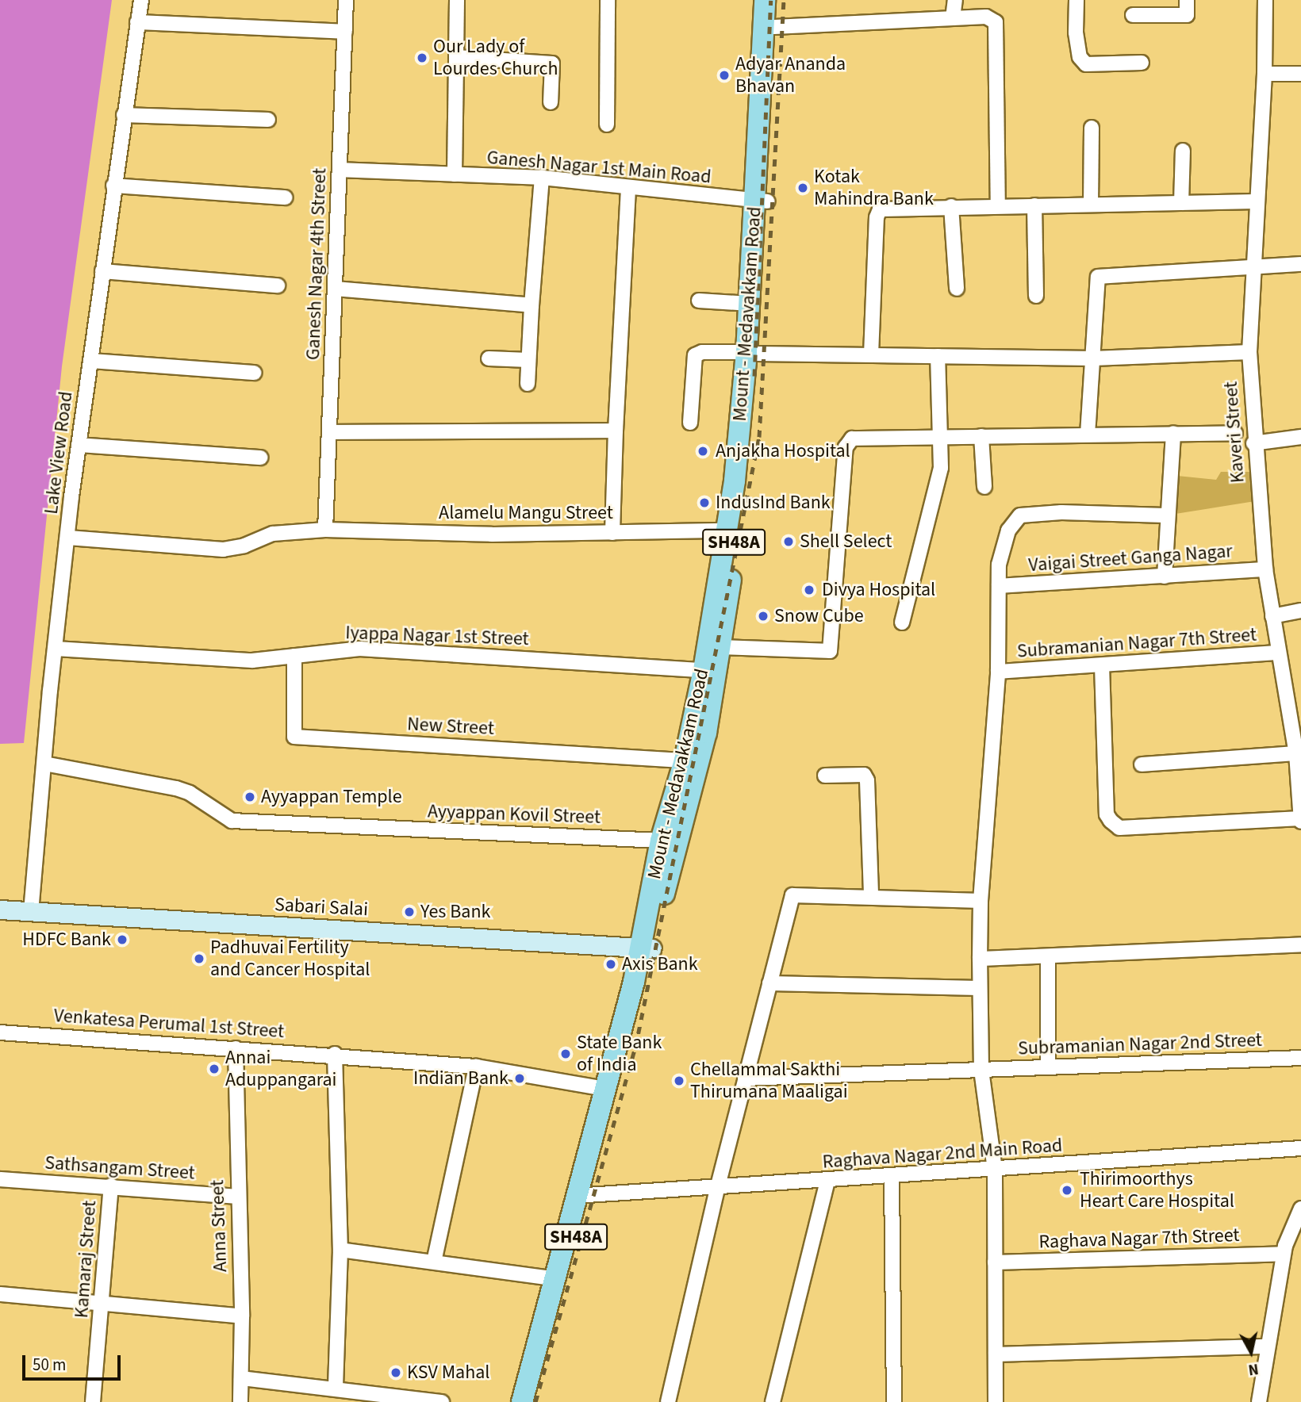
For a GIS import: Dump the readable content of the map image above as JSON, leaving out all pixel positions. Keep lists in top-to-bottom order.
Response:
{
  "streets": {
    "main road": ["Mount - Medavakkam Road", "SH48A", "Sabari Salai"],
    "street": [
      "Ganesh Nagar 1st Main Road",
      "Ganesh Nagar 4th Street",
      "Kaveri Street",
      "Lake View Road",
      "Alamelu Mangu Street",
      "Vaigai Street Ganga Nagar",
      "Iyappa Nagar 1st Street",
      "Subramanian Nagar 7th Street",
      "New Street",
      "Ayyappan Kovil Street",
      "Venkatesa Perumal 1st Street",
      "Subramanian Nagar 2nd Street",
      "Raghava Nagar 2nd Main Road",
      "Sathsangam Street",
      "Anna Street",
      "Raghava Nagar 7th Street",
      "Kamaraj Street"
    ]
  },
  "crossings": [
    ["Ganesh Nagar 1st Main Road", "Ganesh Nagar 4th Street"],
    ["Ganesh Nagar 1st Main Road", "Mount - Medavakkam Road"],
    ["Ganesh Nagar 4th Street", "Alamelu Mangu Street"],
    ["Mount - Medavakkam Road", "Alamelu Mangu Street"],
    ["Mount - Medavakkam Road", "Iyappa Nagar 1st Street"],
    ["Mount - Medavakkam Road", "New Street"],
    ["Mount - Medavakkam Road", "Ayyappan Kovil Street"],
    ["Mount - Medavakkam Road", "Sabari Salai"],
    ["Mount - Medavakkam Road", "Venkatesa Perumal 1st Street"],
    ["Mount - Medavakkam Road", "Raghava Nagar 2nd Main Road"],
    ["Kaveri Street", "Vaigai Street Ganga Nagar"],
    ["Kaveri Street", "Subramanian Nagar 7th Street"],
    ["Lake View Road", "Alamelu Mangu Street"],
    ["Lake View Road", "Iyappa Nagar 1st Street"],
    ["Lake View Road", "Ayyappan Kovil Street"],
    ["Lake View Road", "Sabari Salai"],
    ["Iyappa Nagar 1st Street", "New Street"],
    ["Venkatesa Perumal 1st Street", "Anna Street"],
    ["Sathsangam Street", "Anna Street"],
    ["Sathsangam Street", "Kamaraj Street"]
  ],
  "places": [
    "Our Lady of Lourdes Church",
    "Adyar Ananda Bhavan",
    "Kotak Mahindra Bank",
    "Anjakha Hospital",
    "IndusInd Bank",
    "Shell Select",
    "Divya Hospital",
    "Snow Cube",
    "Ayyappan Temple",
    "Yes Bank",
    "HDFC Bank",
    "Padhuvai Fertility and Cancer Hospital",
    "Axis Bank",
    "State Bank of India",
    "Annai Aduppangarai",
    "Indian Bank",
    "Chellammal Sakthi Thirumana Maaligai",
    "Thirimoorthys Heart Care Hospital",
    "KSV Mahal"
  ],
  "scale_bar": "50 m",
  "north": "bottom"
}
